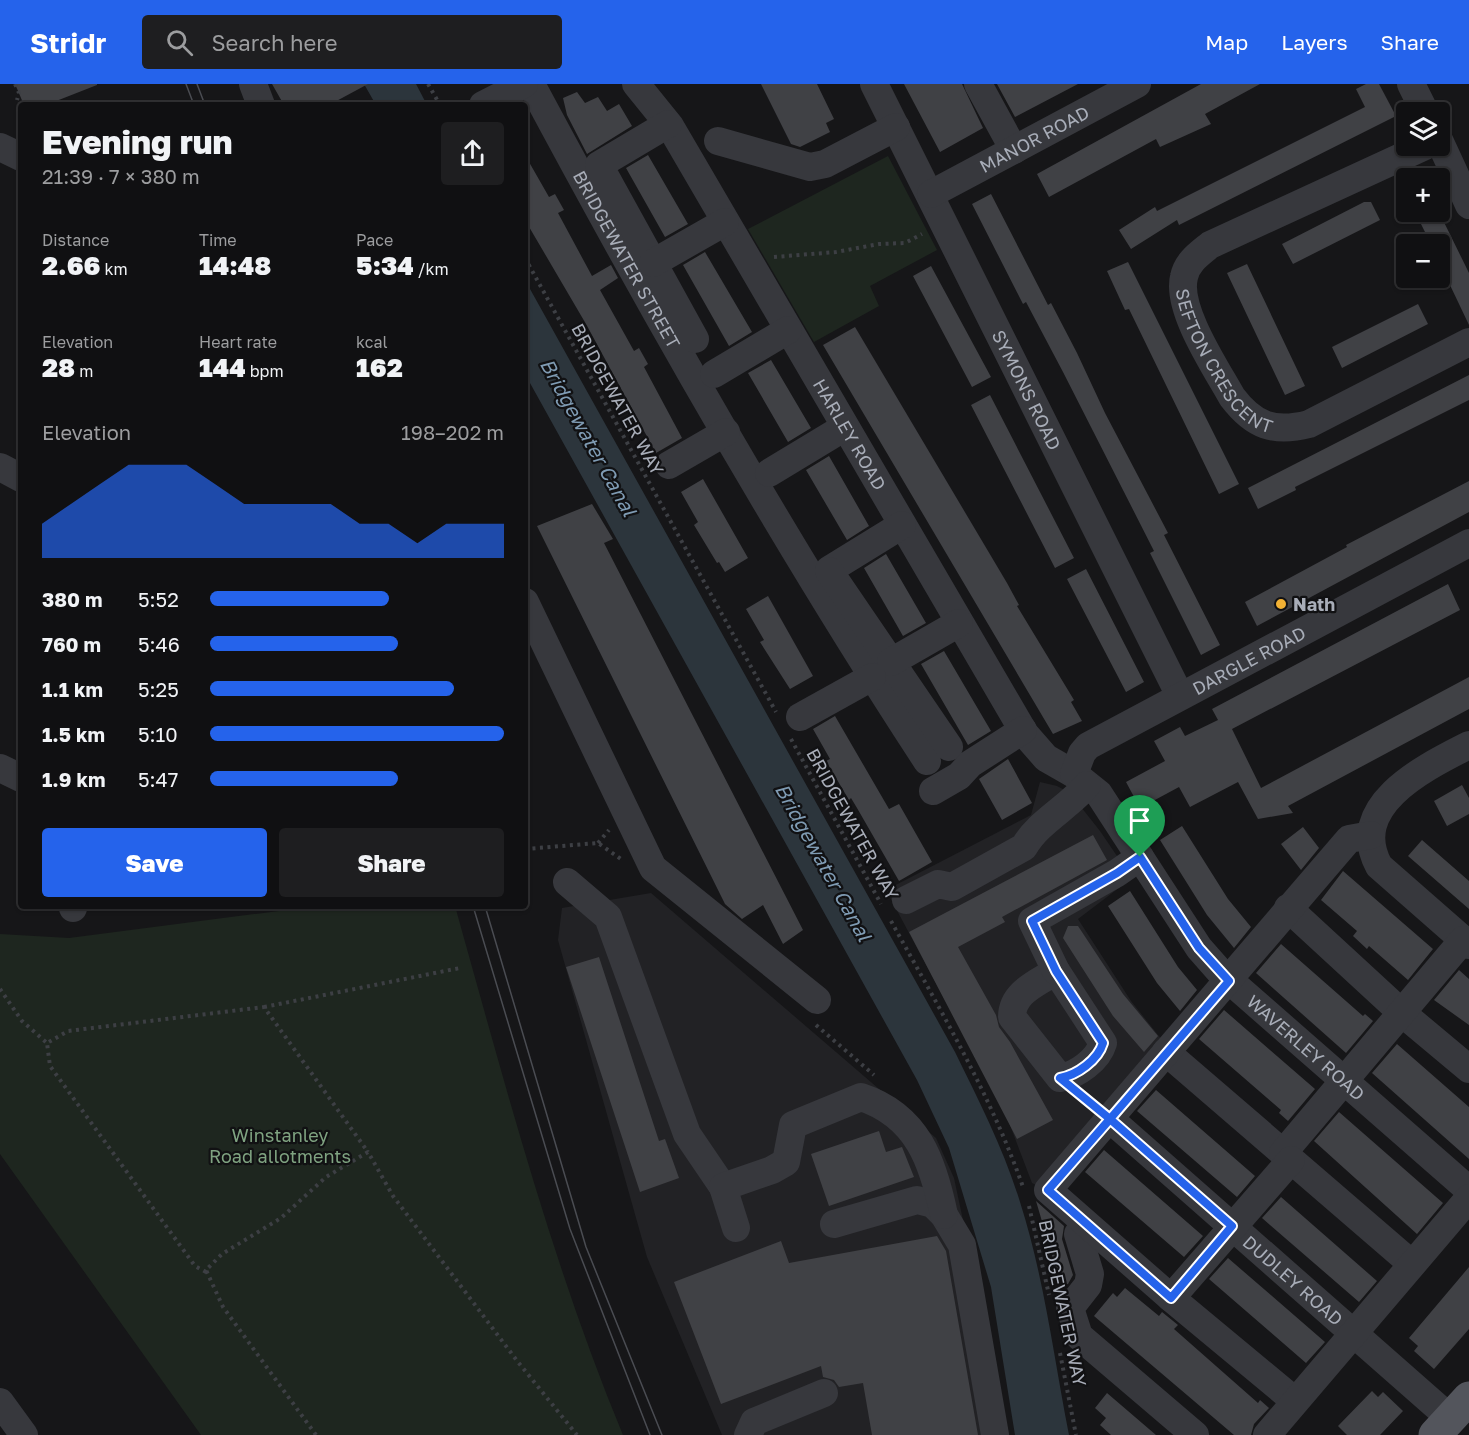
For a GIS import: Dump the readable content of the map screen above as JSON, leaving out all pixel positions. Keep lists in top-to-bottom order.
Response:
{
  "streets": {
    "street": [
      "MANOR ROAD",
      "BRIDGEWATER STREET",
      "SEFTON CRESCENT",
      "SYMONS ROAD",
      "HARLEY ROAD",
      "DARGLE ROAD",
      "WAVERLEY ROAD",
      "DUDLEY ROAD"
    ],
    "path": ["BRIDGEWATER WAY"]
  },
  "crossings": [
    ["MANOR ROAD", "SYMONS ROAD"],
    ["SYMONS ROAD", "DARGLE ROAD"],
    ["BRIDGEWATER WAY", "DARGLE ROAD"],
    ["HARLEY ROAD", "DARGLE ROAD"],
    ["HARLEY ROAD", "WAVERLEY ROAD"],
    ["DARGLE ROAD", "WAVERLEY ROAD"]
  ],
  "water": ["Bridgewater Canal"],
  "parks": ["Winstanley Road allotments"],
  "places": ["Nath"],
  "page": {
    "header": "Stridr",
    "search": "Search here",
    "nav": ["Map", "Layers", "Share"],
    "map_buttons": ["+", "−"],
    "heading": ["Evening run", "21:39 · 7 × 380 m"],
    "stats": [
      ["Distance", "2.66 km"],
      ["Time", "14:48"],
      ["Pace", "5:34 /km"],
      ["Elevation", "28 m"],
      ["Heart rate", "144 bpm"],
      ["kcal", "162"]
    ],
    "chart": ["Elevation", "198–202 m"],
    "list": [
      {
        "name": "380 m",
        "note": "5:52"
      },
      {
        "name": "760 m",
        "note": "5:46"
      },
      {
        "name": "1.1 km",
        "note": "5:25"
      },
      {
        "name": "1.5 km",
        "note": "5:10"
      },
      {
        "name": "1.9 km",
        "note": "5:47"
      }
    ],
    "buttons": ["Save", "Share"]
  }
}
